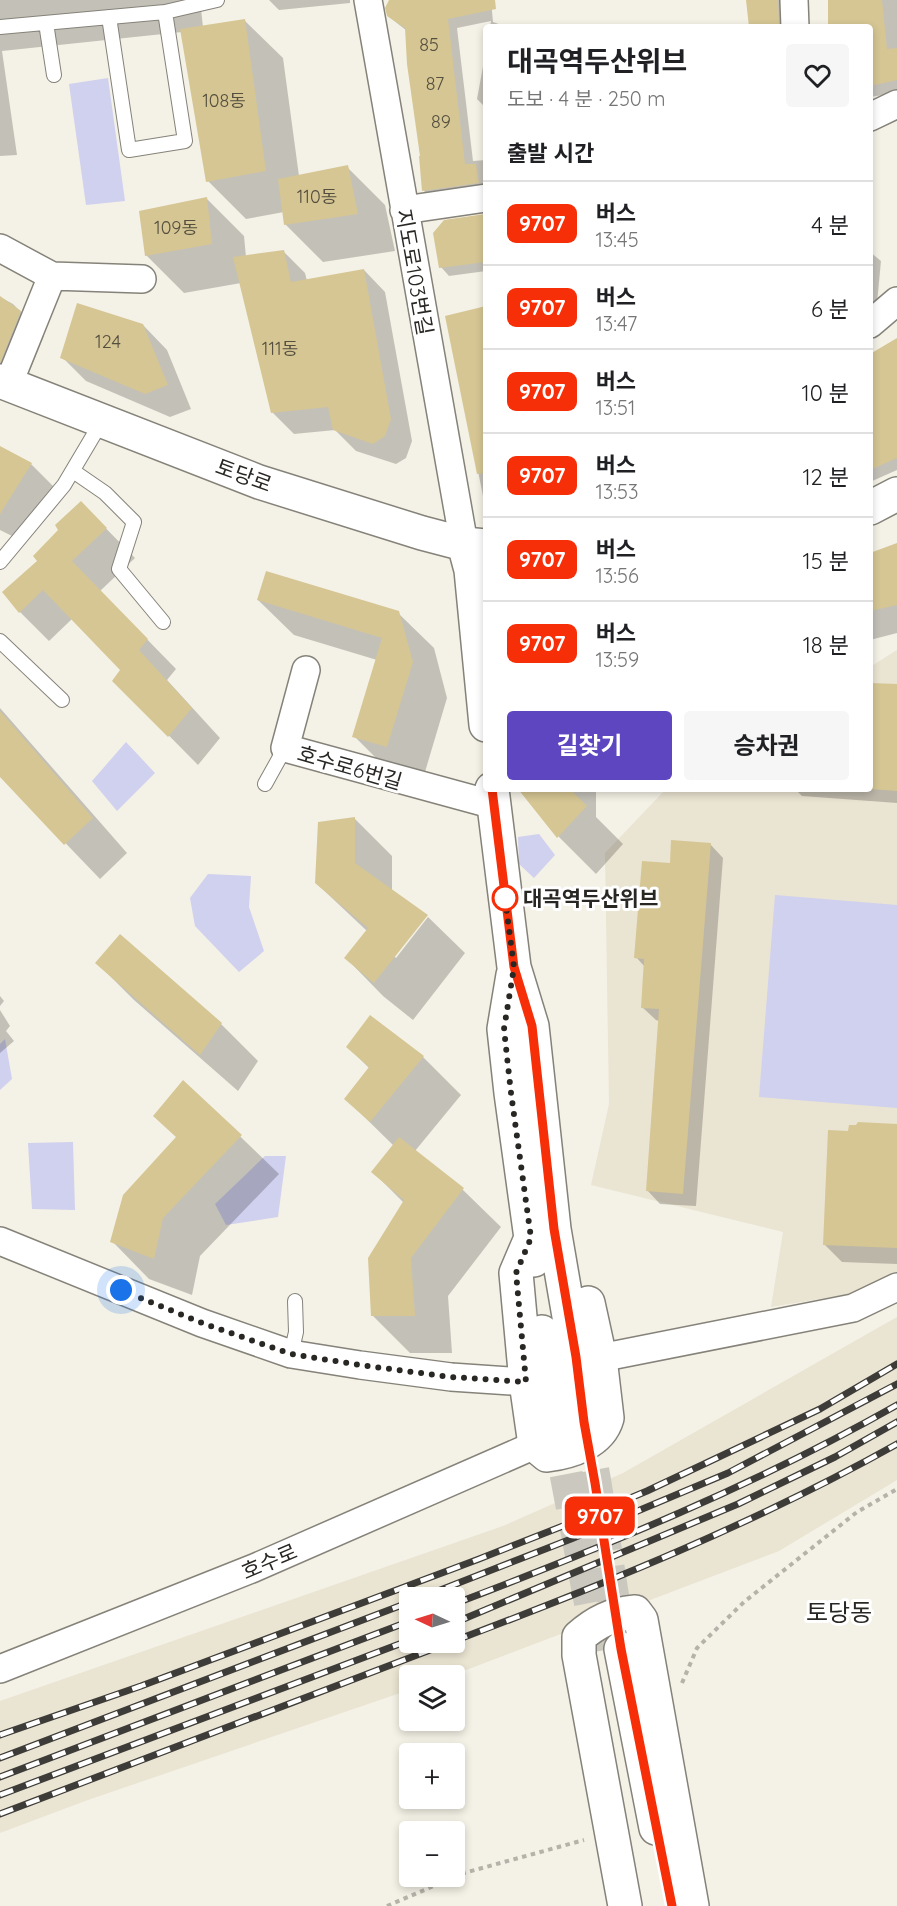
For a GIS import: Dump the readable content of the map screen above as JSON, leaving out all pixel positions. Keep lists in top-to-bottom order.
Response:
{
  "streets": {
    "main road": ["토당로"],
    "street": ["지도로103번길", "호수로6번길", "호수로"]
  },
  "crossings": [
    ["지도로103번길", "토당로"]
  ],
  "districts": ["토당동"],
  "places": ["대곡역두산위브"],
  "lines": ["bus line 9707"],
  "house_numbers": [
    "85",
    "87",
    "108동",
    "89",
    "110동",
    "109동",
    "124",
    "111동"
  ],
  "north": "left",
  "page": {
    "on_map": "9707",
    "heading": [
      ["대곡역두산위브", "도보 · 4 분 · 250 m"],
      "출발 시간"
    ],
    "list": [
      {
        "mark": "9707",
        "name": "버스",
        "note": "13:45",
        "value": "4 분"
      },
      {
        "mark": "9707",
        "name": "버스",
        "note": "13:47",
        "value": "6 분"
      },
      {
        "mark": "9707",
        "name": "버스",
        "note": "13:51",
        "value": "10 분"
      },
      {
        "mark": "9707",
        "name": "버스",
        "note": "13:53",
        "value": "12 분"
      },
      {
        "mark": "9707",
        "name": "버스",
        "note": "13:56",
        "value": "15 분"
      },
      {
        "mark": "9707",
        "name": "버스",
        "note": "13:59",
        "value": "18 분"
      }
    ],
    "buttons": ["길찾기", "승차권"],
    "map_buttons": ["+", "−"]
  }
}
